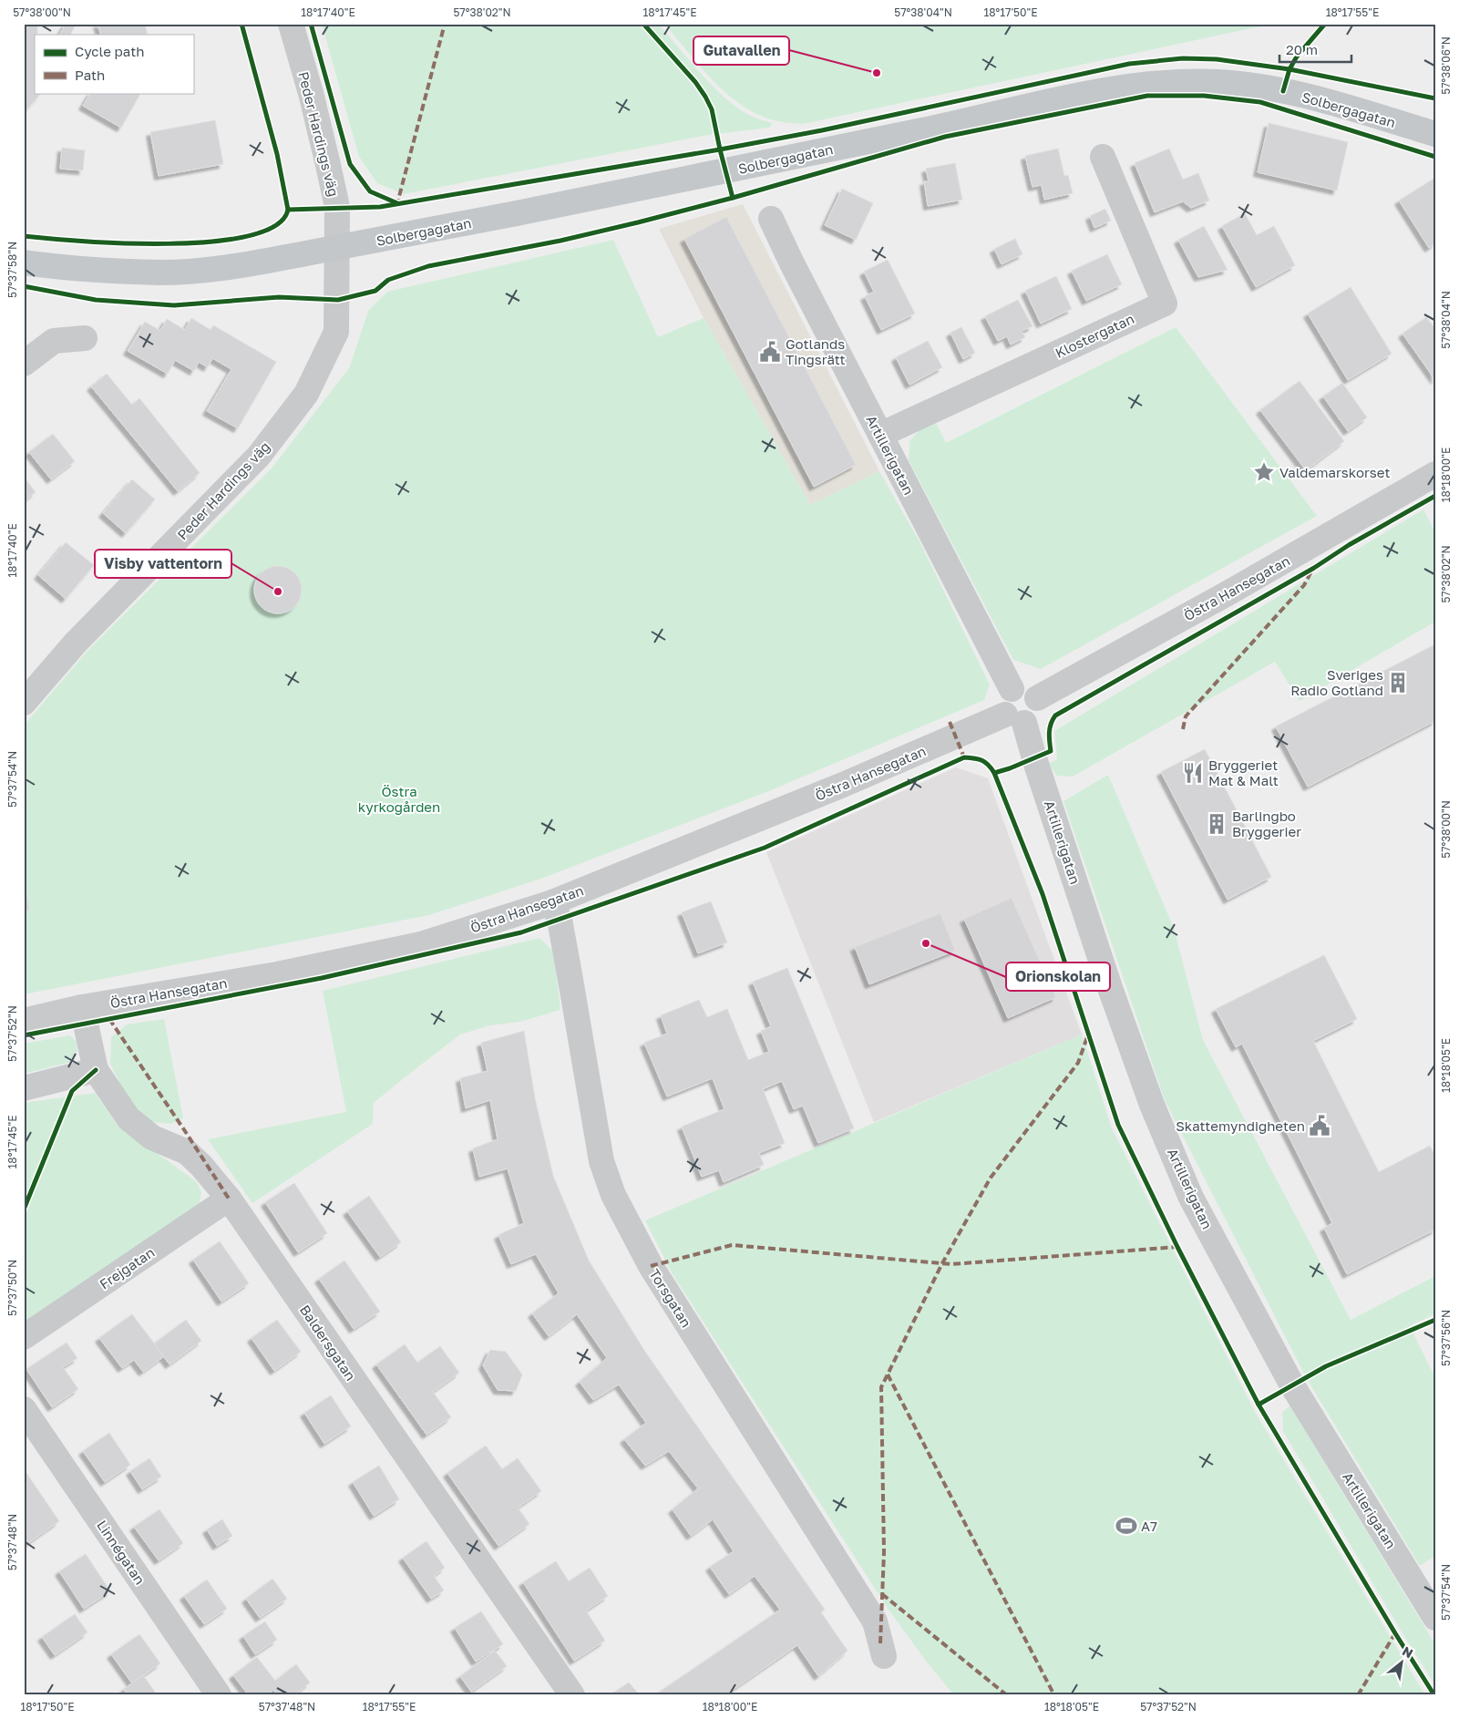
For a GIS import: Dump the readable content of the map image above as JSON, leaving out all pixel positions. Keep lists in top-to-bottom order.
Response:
{
  "streets": {
    "main road": ["Solbergagatan"],
    "street": [
      "Peder Hardings väg",
      "Klostergatan",
      "Artillerigatan",
      "Östra Hansegatan",
      "Frejgatan",
      "Torsgatan",
      "Baldersgatan",
      "Linnégatan"
    ]
  },
  "crossings": [
    ["Solbergagatan", "Peder Hardings väg"],
    ["Klostergatan", "Artillerigatan"],
    ["Artillerigatan", "Östra Hansegatan"],
    ["Östra Hansegatan", "Torsgatan"],
    ["Östra Hansegatan", "Baldersgatan"],
    ["Frejgatan", "Baldersgatan"]
  ],
  "parks": ["Östra kyrkogården"],
  "places": {
    "other": ["Gutavallen", "Visby vattentorn", "Orionskolan"],
    "public building": ["Gotlands Tingsrätt", "Skattemyndigheten"],
    "place": ["Valdemarskorset"],
    "building": ["Sveriges Radio Gotland", "Barlingbo Bryggerier"],
    "restaurant": ["Bryggeriet Mat & Malt"],
    "sports": ["A7"]
  },
  "legend": ["Cycle path", "Path"],
  "scale_bar": "20 m",
  "north": "top right",
  "coordinates": [
    "57°38'00\"N",
    "18°17'40\"E",
    "57°38'02\"N",
    "18°17'45\"E",
    "57°38'04\"N",
    "18°17'50\"E",
    "18°17'55\"E",
    "57°38'06\"N",
    "57°37'58\"N",
    "18°18'00\"E",
    "57°37'54\"N",
    "57°37'52\"N",
    "18°18'05\"E",
    "57°37'50\"N",
    "57°37'56\"N",
    "57°37'48\"N"
  ]
}
